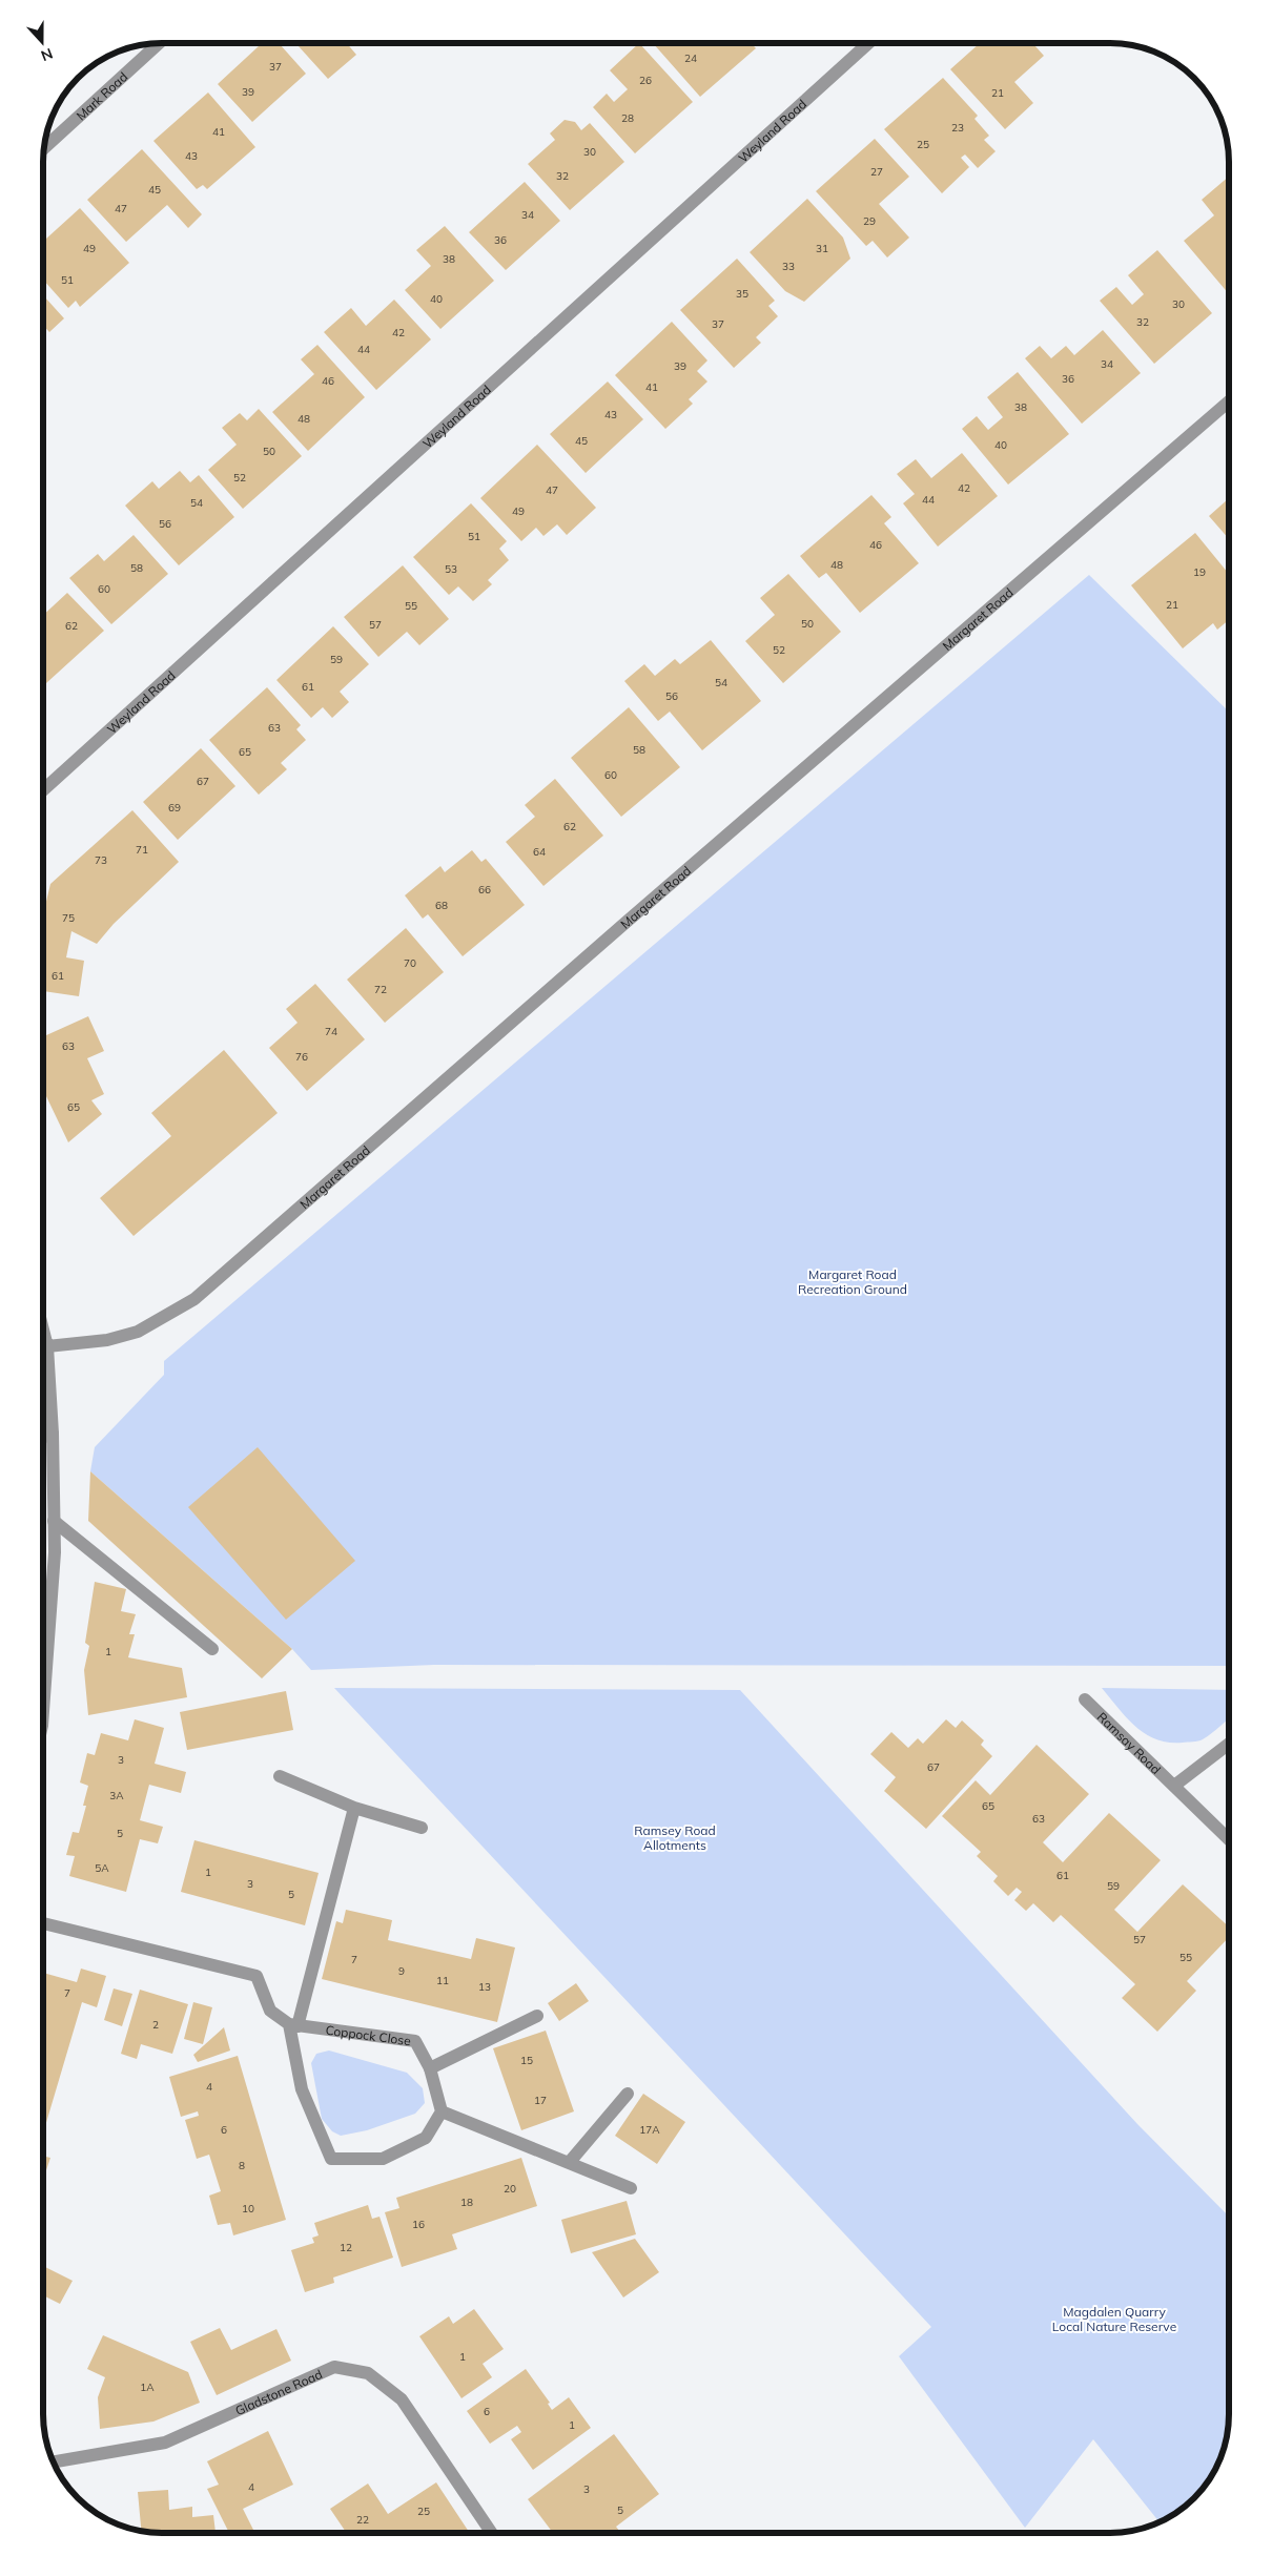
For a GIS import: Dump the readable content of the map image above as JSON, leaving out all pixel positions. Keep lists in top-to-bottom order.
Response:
{
  "streets": {
    "street": [
      "Mark Road",
      "Weyland Road",
      "Margaret Road",
      "Ramsay Road",
      "Coppock Close",
      "Gladstone Road"
    ]
  },
  "parks": ["Margaret Road Recreation Ground", "Ramsey Road Allotments", "Magdalen Quarry Local Nature Reserve"],
  "house_numbers": [
    "24",
    "37",
    "26",
    "39",
    "21",
    "28",
    "23",
    "41",
    "25",
    "30",
    "43",
    "27",
    "32",
    "45",
    "47",
    "34",
    "29",
    "36",
    "49",
    "31",
    "38",
    "33",
    "51",
    "35",
    "40",
    "30",
    "32",
    "37",
    "42",
    "44",
    "34",
    "39",
    "36",
    "46",
    "41",
    "38",
    "43",
    "48",
    "45",
    "40",
    "50",
    "52",
    "42",
    "47",
    "44",
    "54",
    "49",
    "56",
    "51",
    "46",
    "48",
    "58",
    "53",
    "19",
    "60",
    "21",
    "55",
    "50",
    "57",
    "62",
    "52",
    "59",
    "54",
    "61",
    "56",
    "63",
    "58",
    "65",
    "60",
    "67",
    "69",
    "62",
    "71",
    "64",
    "73",
    "66",
    "68",
    "75",
    "70",
    "61",
    "72",
    "74",
    "63",
    "76",
    "65",
    "1",
    "3",
    "67",
    "3A",
    "65",
    "63",
    "5",
    "5A",
    "1",
    "61",
    "3",
    "59",
    "5",
    "57",
    "55",
    "7",
    "9",
    "11",
    "13",
    "7",
    "2",
    "15",
    "4",
    "17",
    "6",
    "17A",
    "8",
    "20",
    "18",
    "10",
    "16",
    "12",
    "1",
    "1A",
    "6",
    "1",
    "4",
    "3",
    "5",
    "25",
    "22"
  ],
  "north": "bottom"
}
